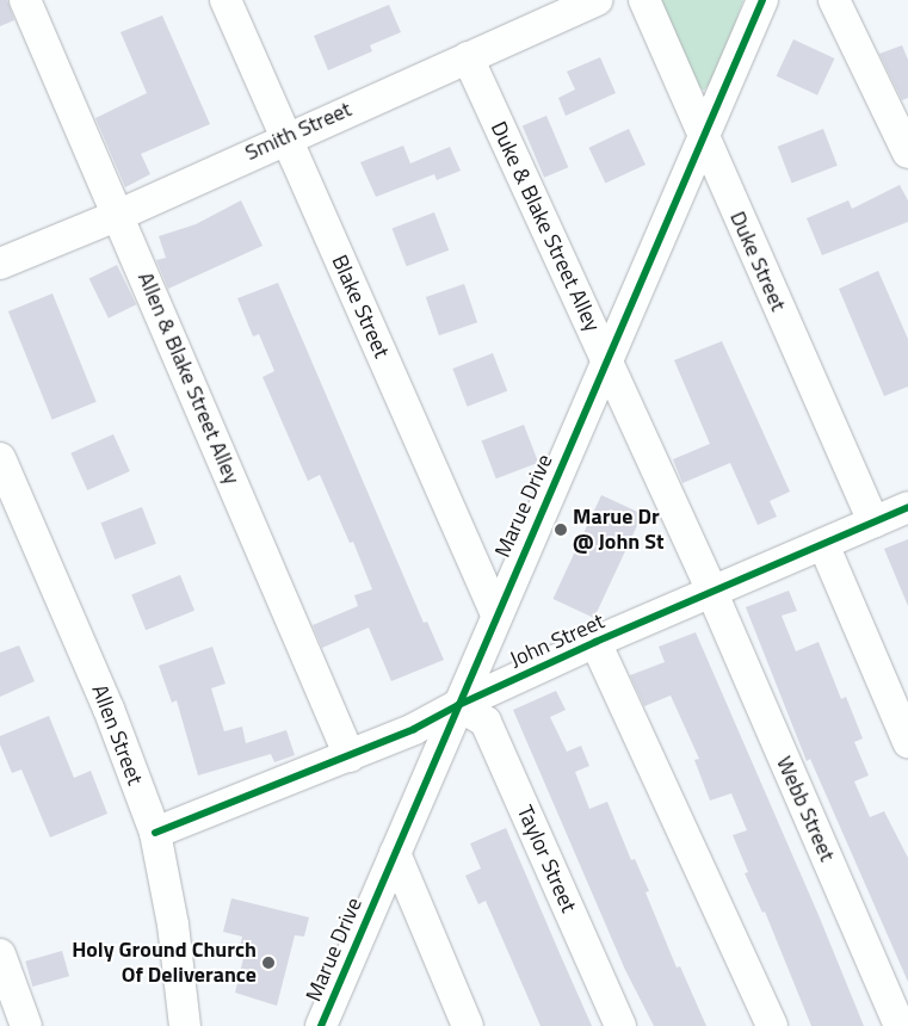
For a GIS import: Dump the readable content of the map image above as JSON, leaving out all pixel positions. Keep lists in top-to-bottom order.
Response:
{
  "streets": {
    "street": [
      "Smith Street",
      "Duke & Blake Street Alley",
      "Duke Street",
      "Blake Street",
      "Allen & Blake Street Alley",
      "Marue Drive",
      "John Street",
      "Allen Street",
      "Webb Street",
      "Taylor Street"
    ]
  },
  "crossings": [
    ["Smith Street", "Duke & Blake Street Alley"],
    ["Smith Street", "Blake Street"],
    ["Smith Street", "Allen & Blake Street Alley"],
    ["Duke & Blake Street Alley", "Marue Drive"],
    ["Duke & Blake Street Alley", "John Street"],
    ["Duke & Blake Street Alley", "Webb Street"],
    ["Duke Street", "Marue Drive"],
    ["Duke Street", "John Street"],
    ["Blake Street", "Marue Drive"],
    ["Allen & Blake Street Alley", "John Street"],
    ["Marue Drive", "John Street"],
    ["Marue Drive", "Taylor Street"],
    ["John Street", "Allen Street"],
    ["John Street", "Webb Street"],
    ["John Street", "Taylor Street"]
  ],
  "places": ["Marue Dr @ John St", "Holy Ground Church Of Deliverance"]
}
